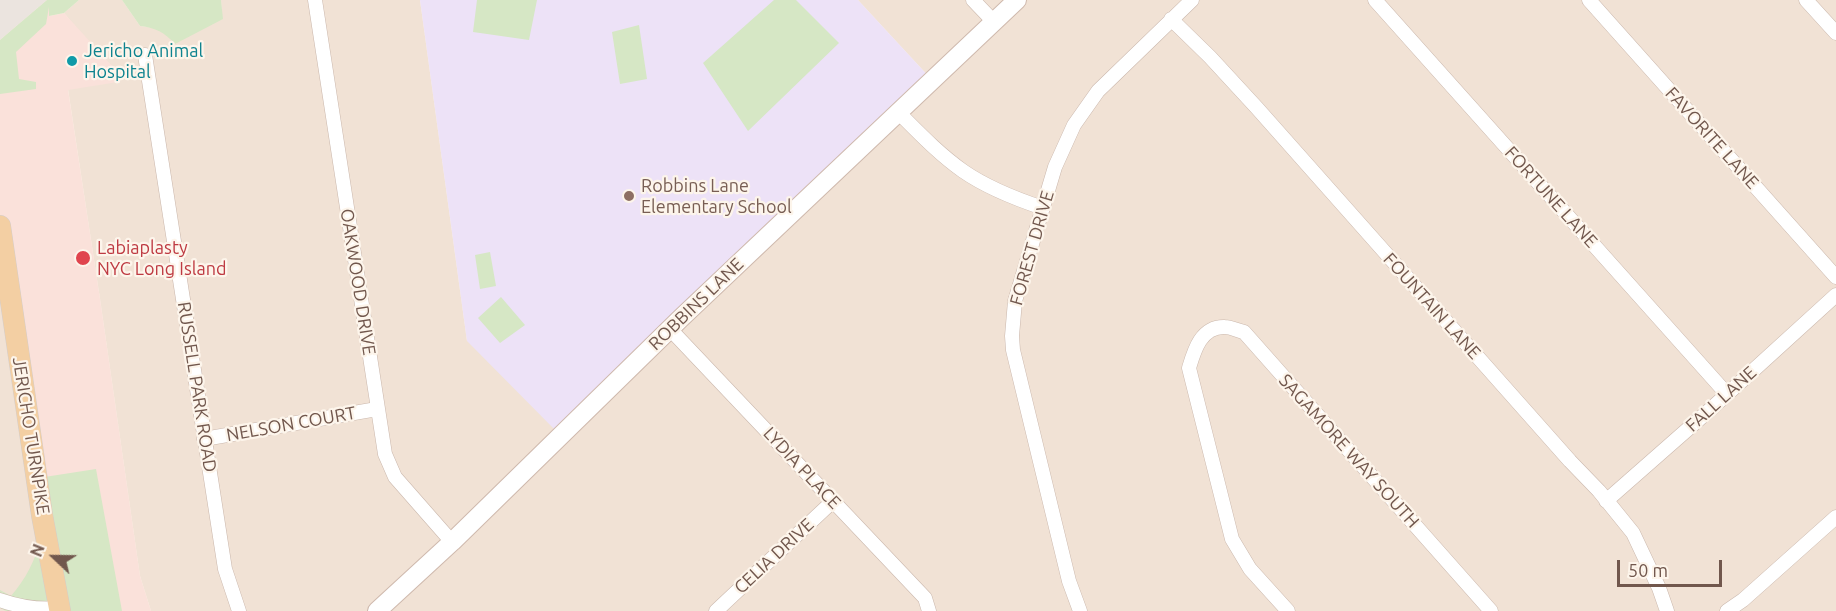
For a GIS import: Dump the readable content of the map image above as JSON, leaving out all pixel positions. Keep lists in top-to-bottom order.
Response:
{
  "streets": {
    "main road": ["JERICHO TURNPIKE"],
    "street": [
      "FAVORITE LANE",
      "FORTUNE LANE",
      "FOREST DRIVE",
      "OAKWOOD DRIVE",
      "ROBBINS LANE",
      "FOUNTAIN LANE",
      "RUSSELL PARK ROAD",
      "FALL LANE",
      "NELSON COURT",
      "SAGAMORE WAY SOUTH",
      "LYDIA PLACE",
      "CELIA DRIVE"
    ]
  },
  "crossings": [
    ["FORTUNE LANE", "FALL LANE"],
    ["FOREST DRIVE", "FOUNTAIN LANE"],
    ["OAKWOOD DRIVE", "ROBBINS LANE"],
    ["OAKWOOD DRIVE", "NELSON COURT"],
    ["ROBBINS LANE", "LYDIA PLACE"],
    ["FOUNTAIN LANE", "FALL LANE"],
    ["RUSSELL PARK ROAD", "NELSON COURT"],
    ["LYDIA PLACE", "CELIA DRIVE"]
  ],
  "places": ["Jericho Animal Hospital", "Robbins Lane Elementary School", "Labiaplasty NYC Long Island"],
  "scale_bar": "50 m",
  "north": "left"
}
